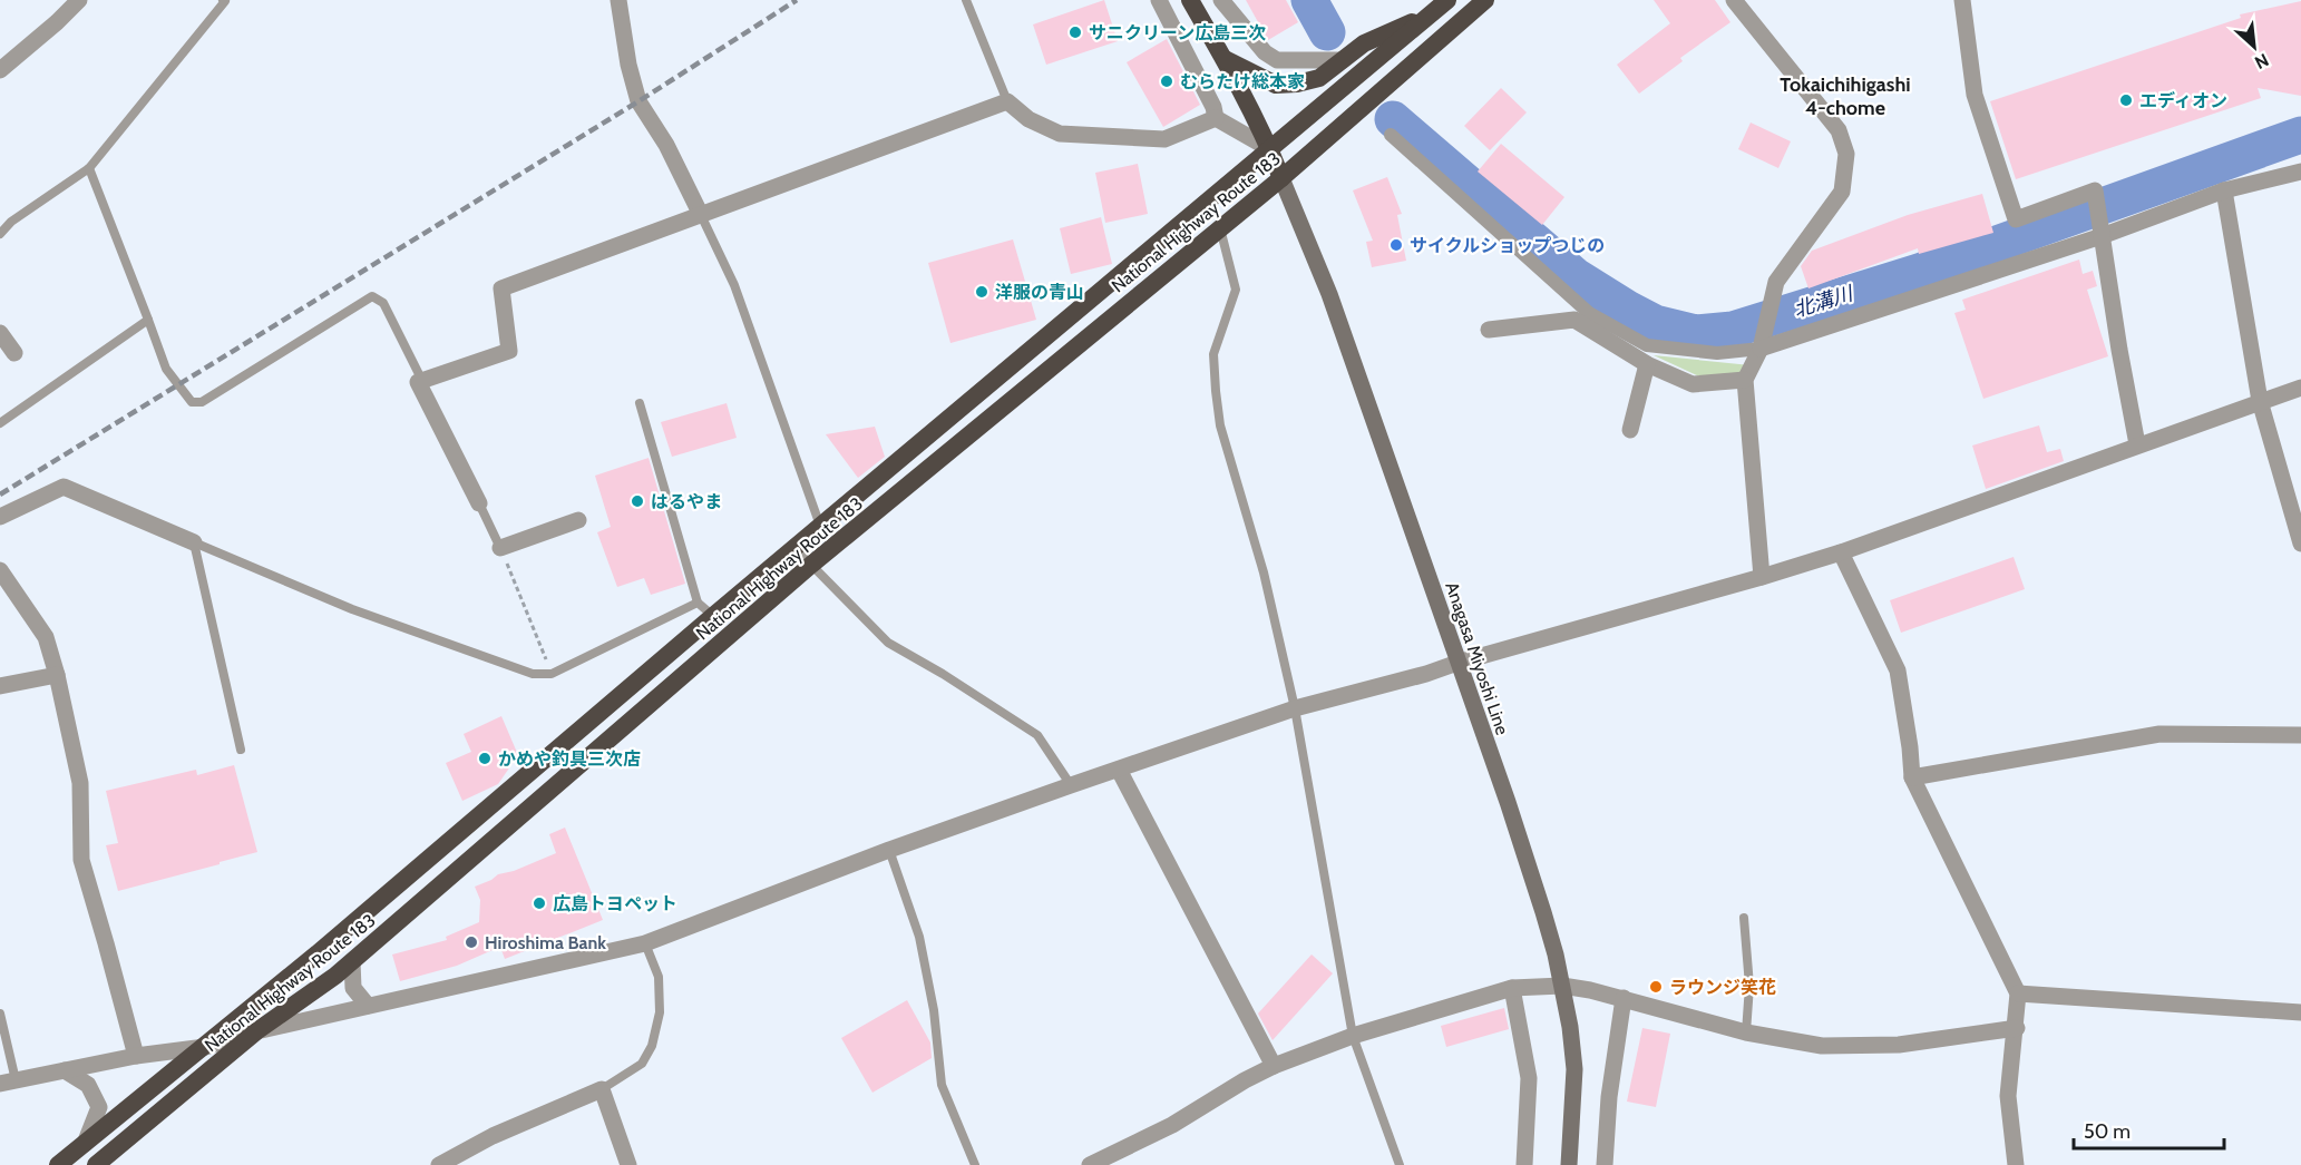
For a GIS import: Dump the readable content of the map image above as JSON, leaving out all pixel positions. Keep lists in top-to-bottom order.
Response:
{
  "streets": {
    "highway": ["National Highway Route 183"],
    "main road": ["Anagasa Miyoshi Line"]
  },
  "crossings": [
    ["National Highway Route 183", "Anagasa Miyoshi Line"]
  ],
  "districts": ["Tokaichihigashi 4-chome"],
  "water": ["北溝川"],
  "places": [
    "サニクリーン広島三次",
    "むらたけ総本家",
    "エディオン",
    "サイクルショップつじの",
    "洋服の青山",
    "はるやま",
    "かめや釣具三次店",
    "広島トヨペット",
    "Hiroshima Bank",
    "ラウンジ笑花"
  ],
  "scale_bar": "50 m",
  "north": "bottom right"
}
